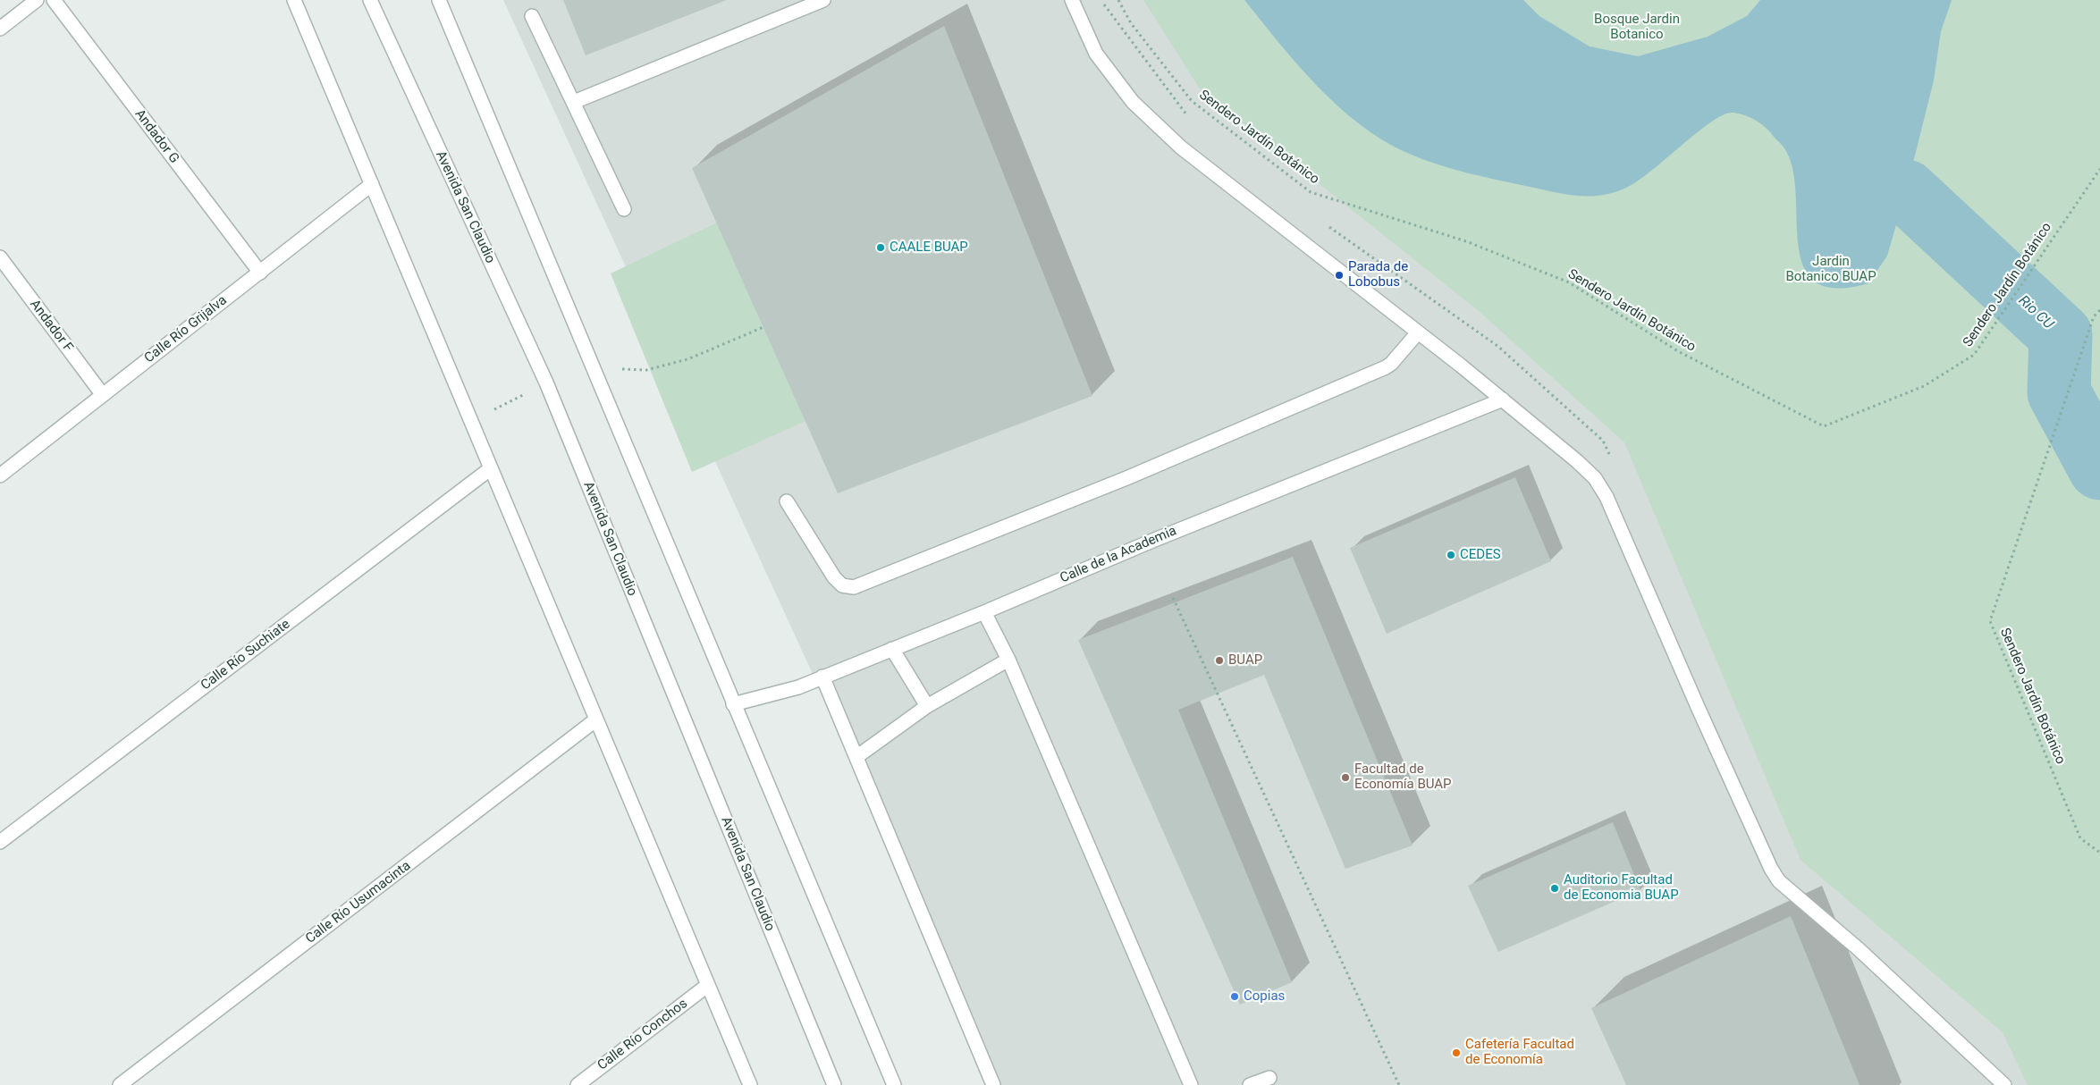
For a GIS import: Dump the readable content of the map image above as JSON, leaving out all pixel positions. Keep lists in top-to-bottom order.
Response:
{
  "streets": {
    "street": [
      "Andador G",
      "Avenida San Claudio",
      "Andador F",
      "Calle Río Grijalva",
      "Calle de la Academia",
      "Calle Río Suchiate",
      "Calle Río Usumacinta",
      "Calle Río Conchos"
    ],
    "path": ["Sendero Jardín Botánico"]
  },
  "crossings": [
    ["Andador G", "Calle Río Grijalva"],
    ["Andador F", "Calle Río Grijalva"]
  ],
  "water": ["Rio CU"],
  "parks": ["Bosque Jardin Botanico", "Jardin Botanico BUAP"],
  "places": [
    "CAALE BUAP",
    "Parada de Lobobus",
    "CEDES",
    "BUAP",
    "Facultad de Economía BUAP",
    "Auditorio Facultad de Economia BUAP",
    "Copias",
    "Cafetería Facultad de Economía"
  ]
}
